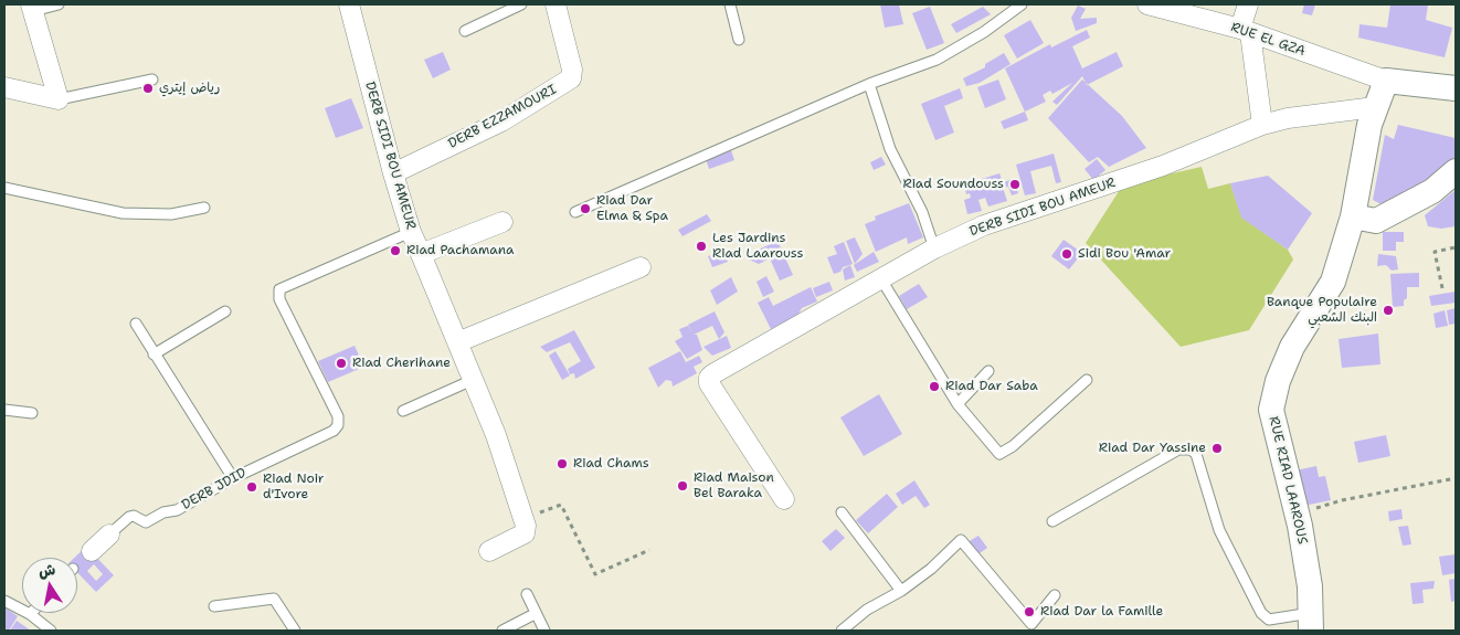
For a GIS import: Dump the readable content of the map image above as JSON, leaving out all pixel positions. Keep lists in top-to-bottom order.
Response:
{
  "streets": {
    "street": [
      "RUE EL GZA",
      "DERB EZZAMOURI",
      "DERB SIDI BOU AMEUR",
      "RUE RIAD LAAROUS",
      "DERB JDID"
    ]
  },
  "crossings": [
    ["RUE EL GZA", "RUE RIAD LAAROUS"],
    ["DERB EZZAMOURI", "DERB SIDI BOU AMEUR"],
    ["DERB SIDI BOU AMEUR", "RUE RIAD LAAROUS"],
    ["DERB SIDI BOU AMEUR", "DERB JDID"]
  ],
  "places": [
    "رياض إيتري",
    "Riad Soundouss",
    "Riad Dar Elma & Spa",
    "Les Jardins Riad Laarouss",
    "Riad Pachamana",
    "Sidi Bou 'Amar",
    "Banque Populaire البنك الشعبي",
    "Riad Cherihane",
    "Riad Dar Saba",
    "Riad Dar Yassine",
    "Riad Chams",
    "Riad Maison Bel Baraka",
    "Riad Noir d'Ivore",
    "Riad Dar la Famille"
  ],
  "north": "top"
}
